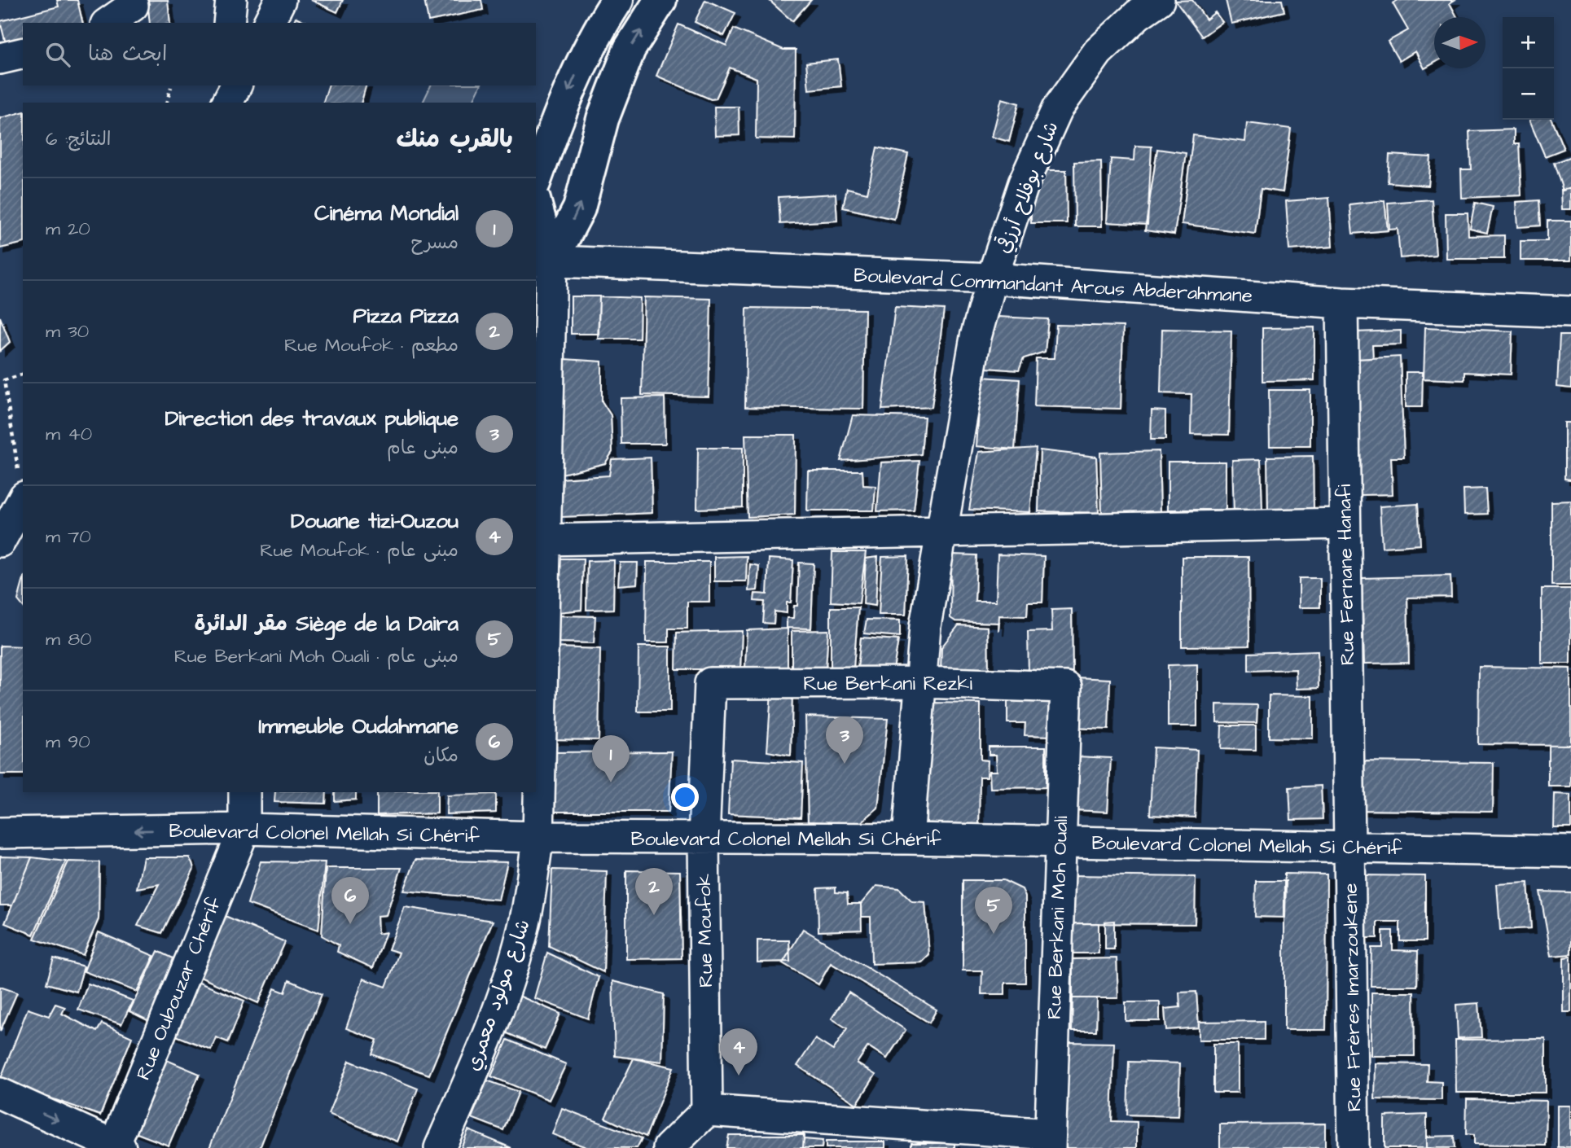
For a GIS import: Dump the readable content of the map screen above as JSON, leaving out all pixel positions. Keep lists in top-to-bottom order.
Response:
{
  "streets": {
    "street": [
      "شارع بوفلاح أرزقي",
      "Boulevard Commandant Arous Abderahmane",
      "Rue Fernane Hanafi",
      "Rue Berkani Rezki",
      "Boulevard Colonel Mellah Si Chérif",
      "Rue Berkani Moh Ouali",
      "Rue Moufok",
      "Rue Oubouzar Chérif",
      "شارع مولود معمري",
      "Rue Frères Imarzoukene"
    ]
  },
  "crossings": [
    ["شارع بوفلاح أرزقي", "Boulevard Commandant Arous Abderahmane"],
    ["شارع بوفلاح أرزقي", "Rue Berkani Rezki"],
    ["شارع بوفلاح أرزقي", "Boulevard Colonel Mellah Si Chérif"],
    ["Boulevard Commandant Arous Abderahmane", "Rue Fernane Hanafi"],
    ["Boulevard Commandant Arous Abderahmane", "شارع مولود معمري"],
    ["Rue Fernane Hanafi", "Boulevard Colonel Mellah Si Chérif"],
    ["Rue Fernane Hanafi", "Rue Frères Imarzoukene"],
    ["Rue Berkani Rezki", "Rue Berkani Moh Ouali"],
    ["Rue Berkani Rezki", "Rue Moufok"],
    ["Boulevard Colonel Mellah Si Chérif", "Rue Berkani Moh Ouali"],
    ["Boulevard Colonel Mellah Si Chérif", "Rue Moufok"],
    ["Boulevard Colonel Mellah Si Chérif", "Rue Oubouzar Chérif"],
    ["Boulevard Colonel Mellah Si Chérif", "شارع مولود معمري"],
    ["Boulevard Colonel Mellah Si Chérif", "Rue Frères Imarzoukene"]
  ],
  "north": "right",
  "page": {
    "map_buttons": ["+", "−"],
    "search": "ابحث هنا",
    "heading": ["بالقرب منك", "النتائج: 6"],
    "list": [
      {
        "mark": "1",
        "name": "Cinéma Mondial",
        "note": "مسرح",
        "value": "20 m"
      },
      {
        "mark": "2",
        "name": "Pizza Pizza",
        "note": "مطعم · Rue Moufok",
        "value": "30 m"
      },
      {
        "mark": "3",
        "name": "Direction des travaux publique",
        "note": "مبنى عام",
        "value": "40 m"
      },
      {
        "mark": "4",
        "name": "Douane tizi-Ouzou",
        "note": "مبنى عام · Rue Moufok",
        "value": "70 m"
      },
      {
        "mark": "5",
        "name": "Siège de la Daira مقر الدائرة",
        "note": "مبنى عام · Rue Berkani Moh Ouali",
        "value": "80 m"
      },
      {
        "mark": "6",
        "name": "Immeuble Oudahmane",
        "note": "مكان",
        "value": "90 m"
      }
    ],
    "pins": [
      "3",
      "1",
      "2",
      "6",
      "5",
      "4"
    ]
  }
}
